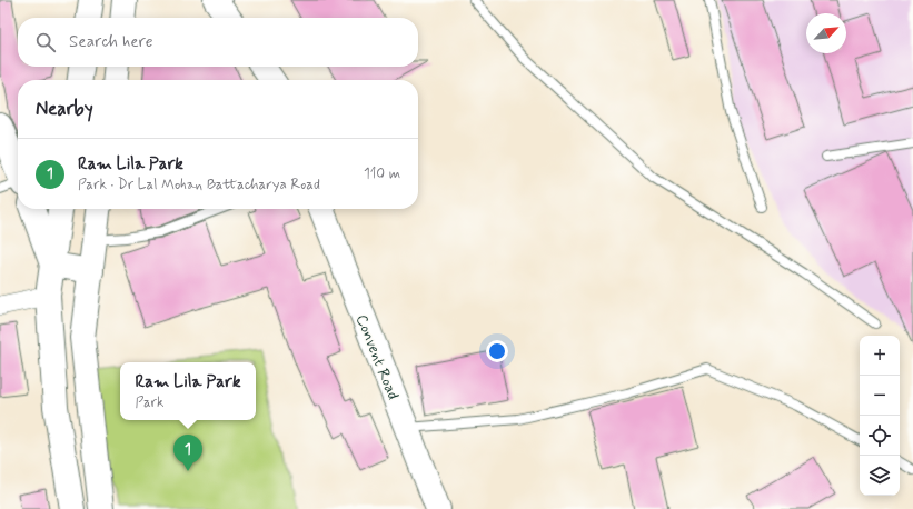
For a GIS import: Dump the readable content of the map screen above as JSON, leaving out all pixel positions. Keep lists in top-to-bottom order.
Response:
{
  "streets": {
    "main road": ["Convent Road"]
  },
  "north": "top right",
  "page": {
    "search": "Search here",
    "heading": "Nearby",
    "list": [
      {
        "mark": "1",
        "name": "Ram Lila Park",
        "note": "Park · Dr Lal Mohan Battacharya Road",
        "value": "110 m"
      }
    ],
    "map_buttons": ["+", "−"],
    "popup": ["Ram Lila Park", "Park"],
    "pins": "1"
  }
}
